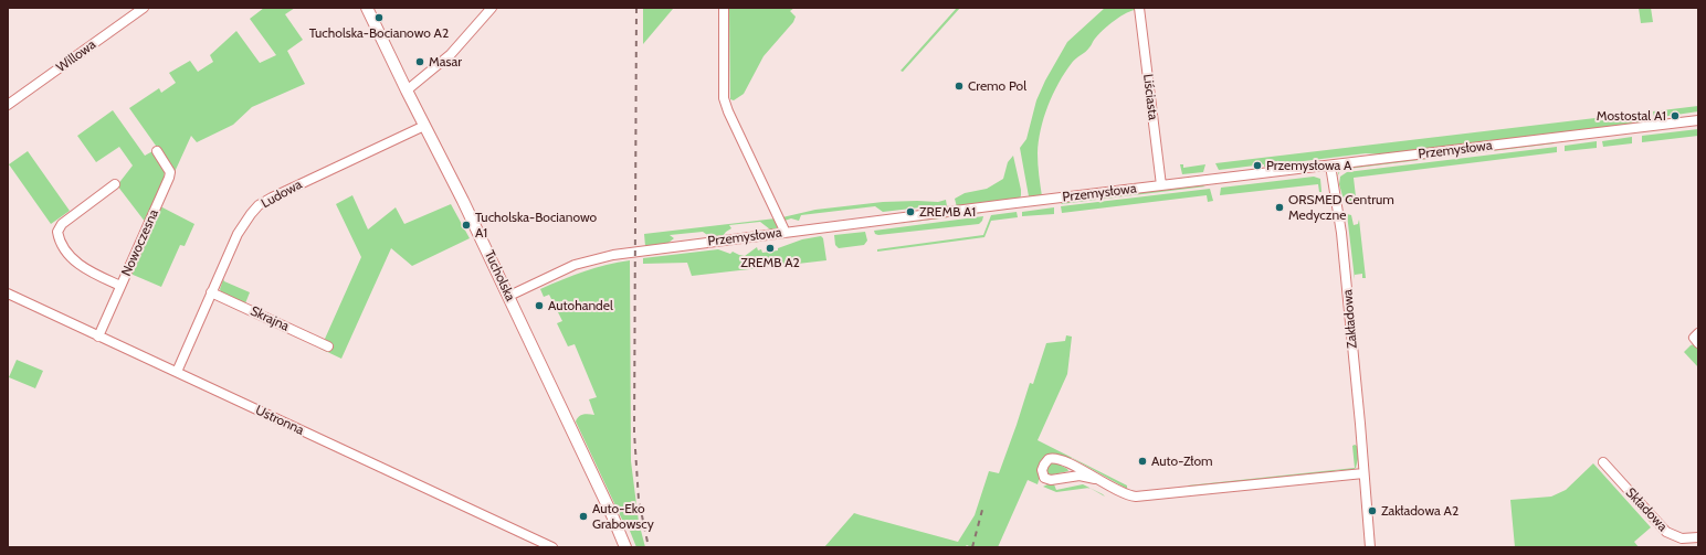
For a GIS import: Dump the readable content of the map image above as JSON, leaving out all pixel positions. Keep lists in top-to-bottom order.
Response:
{
  "streets": {
    "main road": ["Tucholska"],
    "street": [
      "Willowa",
      "Liściasta",
      "Przemysłowa",
      "Ludowa",
      "Nowoczesna",
      "Skrajna",
      "Zakładowa",
      "Ustronna",
      "Składowa"
    ]
  },
  "crossings": [
    ["Liściasta", "Przemysłowa"],
    ["Przemysłowa", "Tucholska"],
    ["Przemysłowa", "Zakładowa"],
    ["Ludowa", "Tucholska"],
    ["Ludowa", "Skrajna"],
    ["Ludowa", "Ustronna"],
    ["Nowoczesna", "Ustronna"]
  ],
  "places": [
    "Tucholska-Bocianowo A2",
    "Masar",
    "Cremo Pol",
    "Mostostal A1",
    "Przemysłowa A",
    "ORSMED Centrum Medyczne",
    "ZREMB A1",
    "Tucholska-Bocianowo A1",
    "ZREMB A2",
    "Autohandel",
    "Auto-Złom",
    "Zakładowa A2",
    "Auto-Eko Grabowscy"
  ]
}
